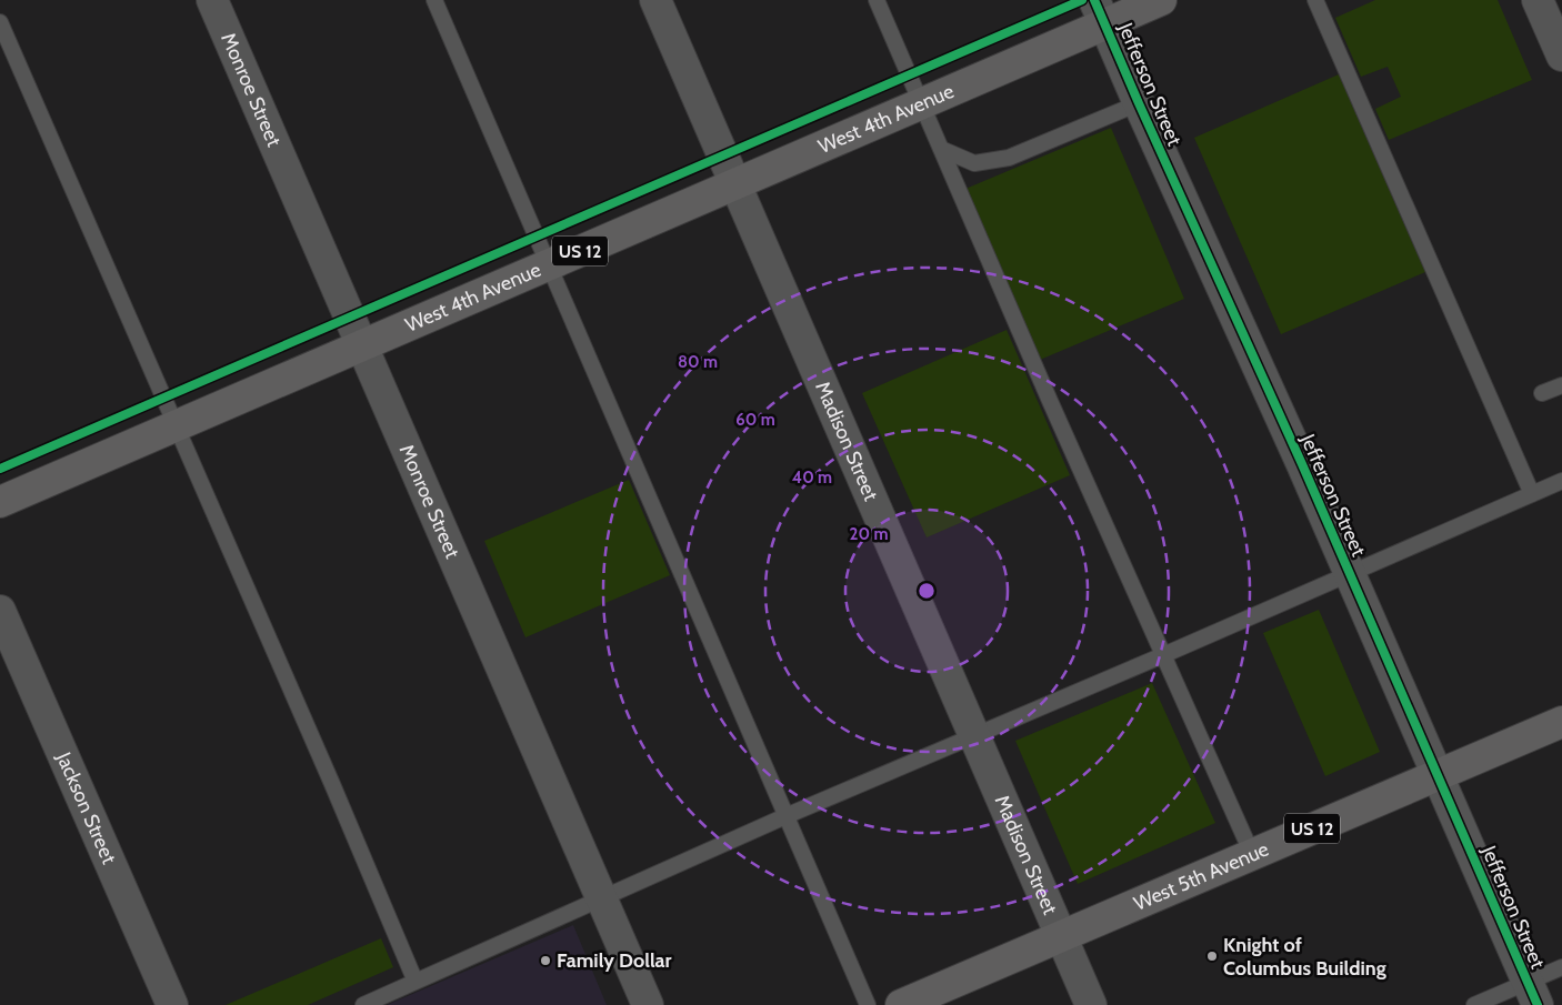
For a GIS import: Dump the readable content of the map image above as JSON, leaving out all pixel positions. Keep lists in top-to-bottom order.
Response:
{
  "streets": {
    "main road": ["West 4th Avenue", "US 12", "West 5th Avenue"],
    "street": [
      "Jefferson Street",
      "Monroe Street",
      "Madison Street",
      "Jackson Street"
    ]
  },
  "crossings": [
    ["Jefferson Street", "West 4th Avenue"],
    ["Jefferson Street", "West 5th Avenue"],
    ["Monroe Street", "West 4th Avenue"],
    ["West 4th Avenue", "Madison Street"],
    ["Madison Street", "West 5th Avenue"]
  ],
  "places": ["Knight of Columbus Building", "Family Dollar"],
  "rings": [
    "80 m",
    "60 m",
    "40 m",
    "20 m"
  ]
}
